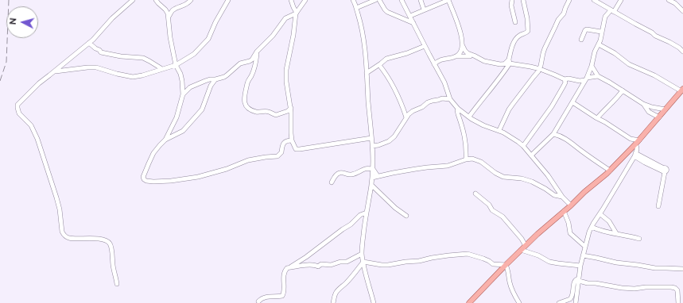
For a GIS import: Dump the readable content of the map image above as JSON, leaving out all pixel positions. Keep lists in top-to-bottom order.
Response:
{
  "north": "left"
}
